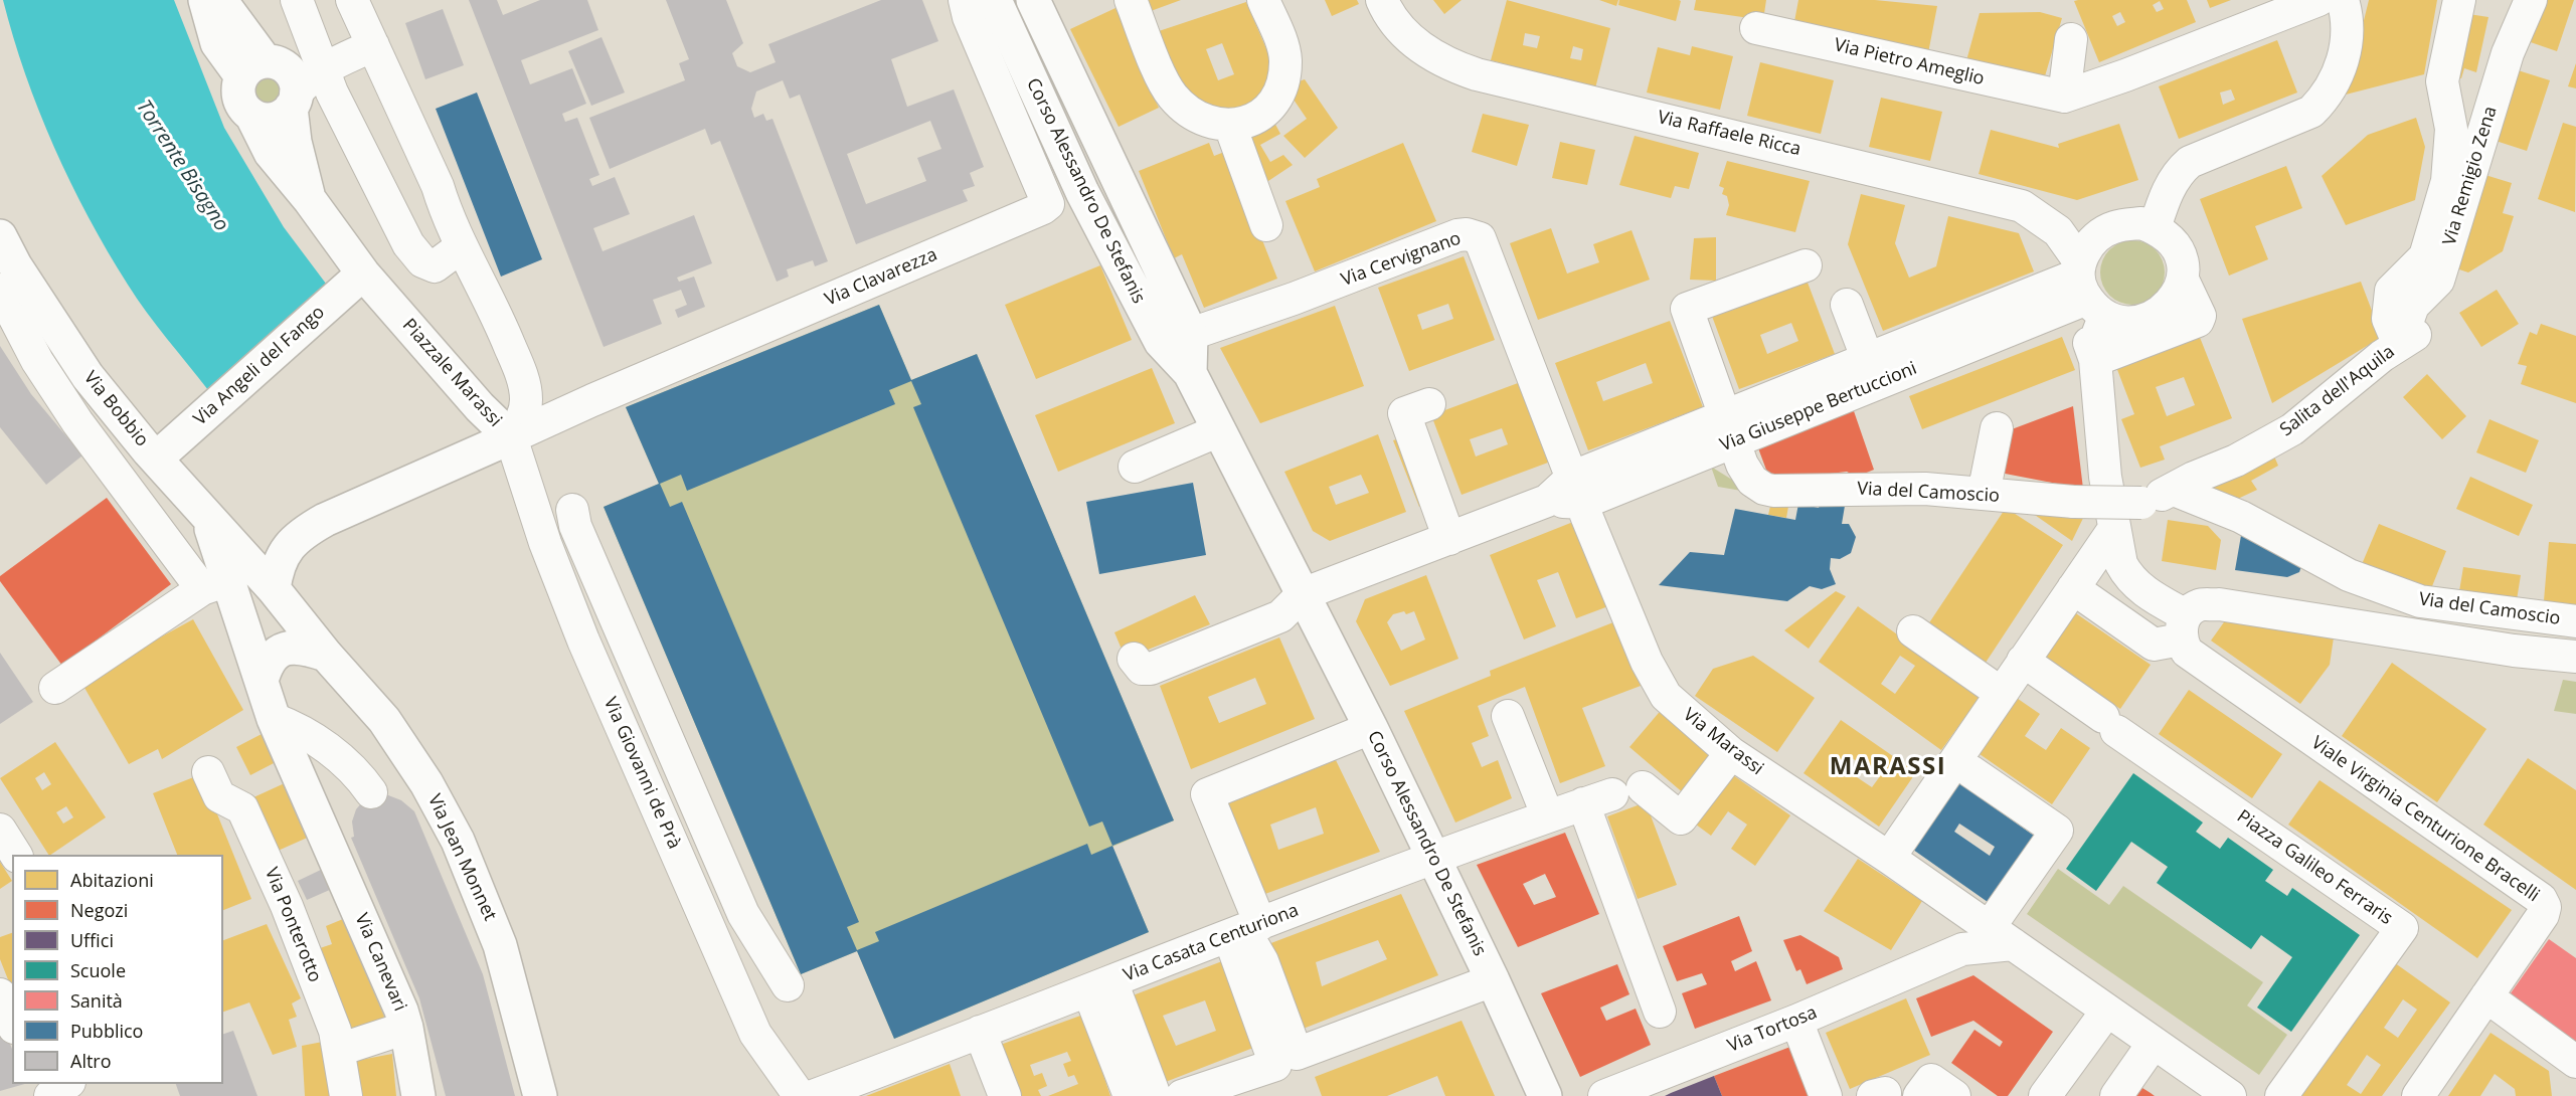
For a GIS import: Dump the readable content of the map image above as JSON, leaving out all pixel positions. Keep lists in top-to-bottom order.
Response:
{
  "streets": {
    "main road": [
      "Corso Alessandro De Stefanis",
      "Via Angeli del Fango",
      "Piazzale Marassi",
      "Via Bobbio",
      "Via Jean Monnet",
      "Via Canevari"
    ],
    "street": [
      "Via Pietro Ameglio",
      "Via Raffaele Ricca",
      "Via Remigio Zena",
      "Via Cervignano",
      "Via Clavarezza",
      "Salita dell'Aquila",
      "Via Giuseppe Bertuccioni",
      "Via del Camoscio",
      "Via Marassi",
      "Via Giovanni de Prà",
      "Viale Virginia Centurione Bracelli",
      "Piazza Galileo Ferraris",
      "Via Ponterotto",
      "Via Casata Centuriona",
      "Via Tortosa"
    ]
  },
  "crossings": [
    ["Via Raffaele Ricca", "Via Giuseppe Bertuccioni"],
    ["Via Remigio Zena", "Salita dell'Aquila"],
    ["Corso Alessandro De Stefanis", "Via Cervignano"],
    ["Corso Alessandro De Stefanis", "Via Giuseppe Bertuccioni"],
    ["Corso Alessandro De Stefanis", "Via Casata Centuriona"],
    ["Via Cervignano", "Via Giuseppe Bertuccioni"],
    ["Via Cervignano", "Via Marassi"],
    ["Via Clavarezza", "Piazzale Marassi"],
    ["Via Clavarezza", "Via Giovanni de Prà"],
    ["Via Angeli del Fango", "Piazzale Marassi"],
    ["Via Angeli del Fango", "Via Bobbio"],
    ["Piazzale Marassi", "Via Giovanni de Prà"],
    ["Salita dell'Aquila", "Via del Camoscio"],
    ["Via Giuseppe Bertuccioni", "Via del Camoscio"],
    ["Via Giuseppe Bertuccioni", "Via Marassi"],
    ["Via Bobbio", "Via Jean Monnet"],
    ["Via Bobbio", "Via Canevari"]
  ],
  "districts": ["MARASSI"],
  "water": ["Torrente Bisagno"],
  "legend": [
    "Abitazioni",
    "Negozi",
    "Uffici",
    "Scuole",
    "Sanità",
    "Pubblico",
    "Altro"
  ]
}
